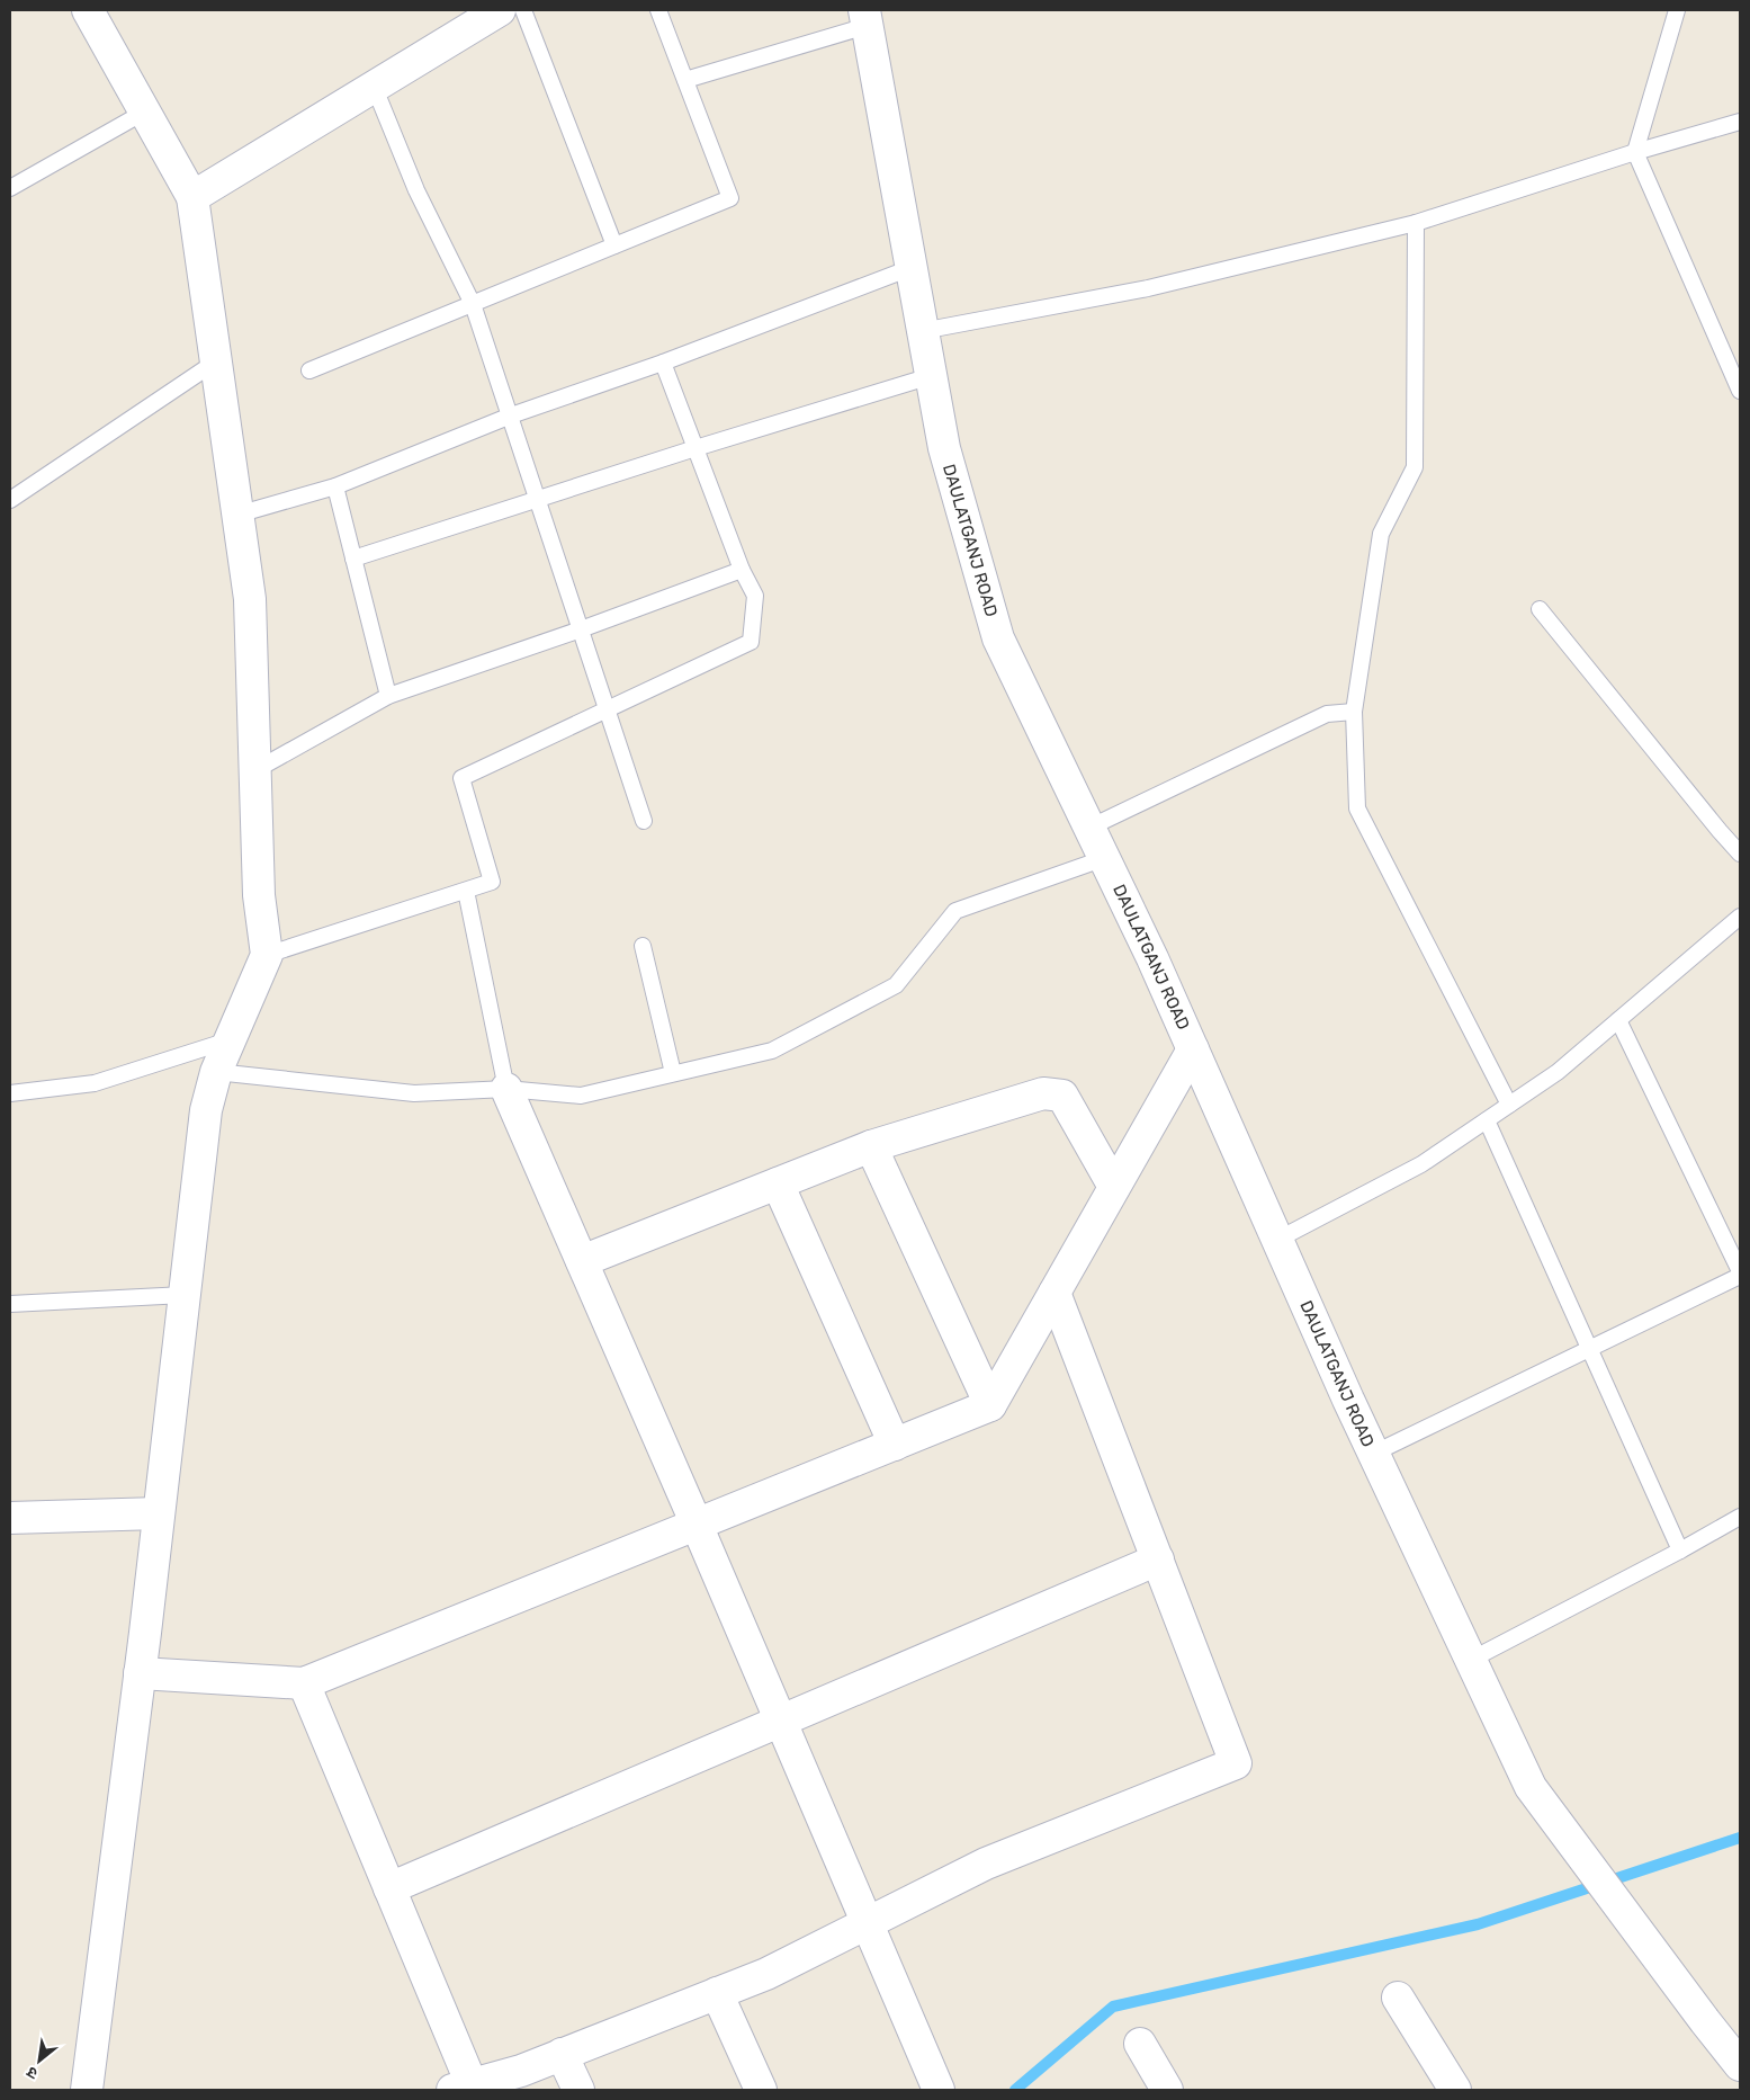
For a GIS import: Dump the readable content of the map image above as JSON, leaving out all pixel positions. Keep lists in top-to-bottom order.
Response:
{
  "streets": {
    "street": ["DAULATGANJ ROAD"]
  },
  "north": "bottom left"
}
